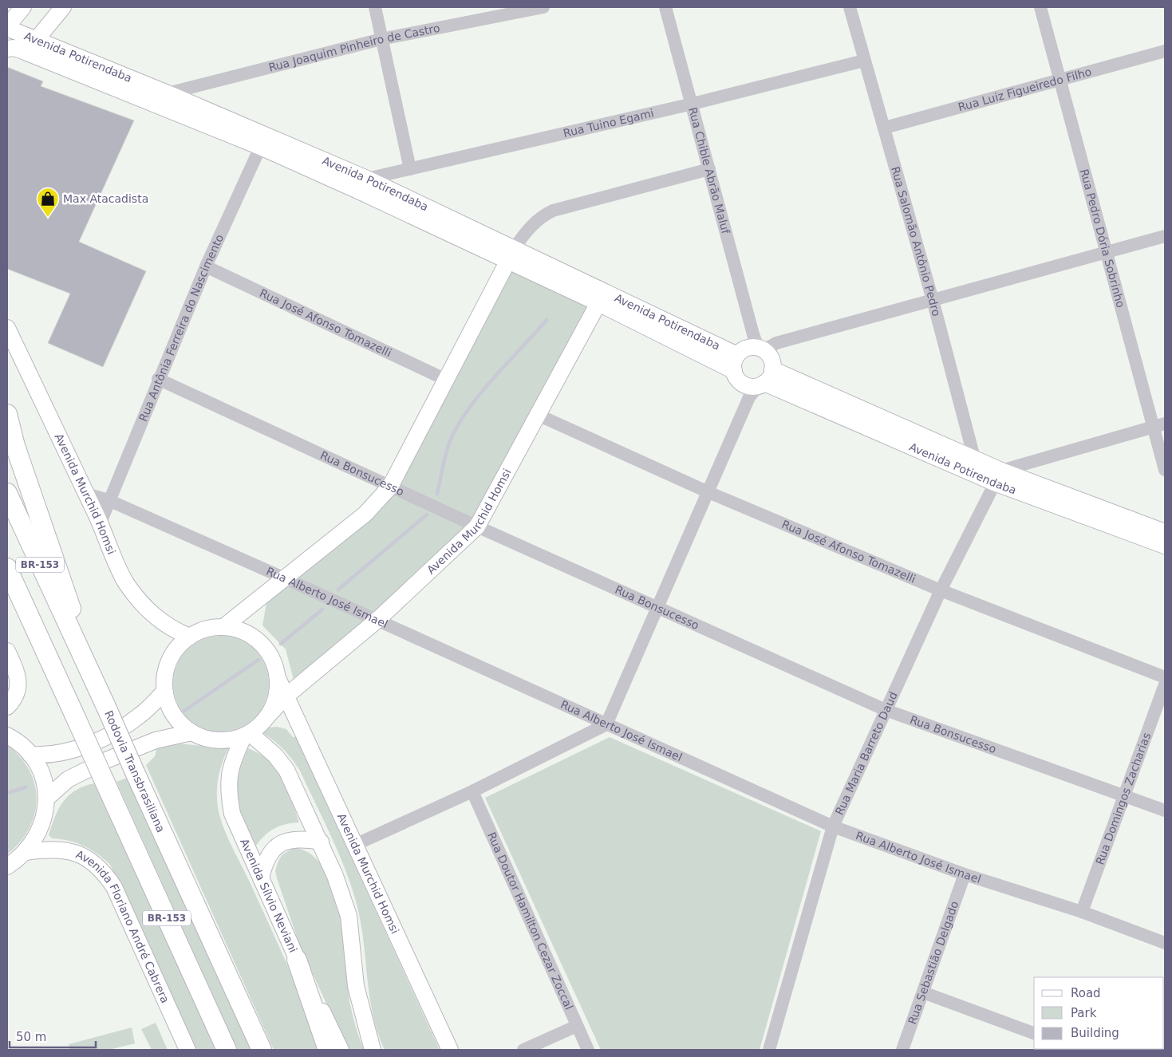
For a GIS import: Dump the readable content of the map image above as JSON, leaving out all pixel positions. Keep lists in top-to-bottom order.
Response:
{
  "streets": {
    "highway": ["BR-153", "Rodovia Transbrasiliana"],
    "main road": [
      "Avenida Potirendaba",
      "Avenida Murchid Homsi",
      "Avenida Sílvio Neviani",
      "Avenida Floriano André Cabrera"
    ],
    "street": [
      "Rua Joaquim Pinheiro de Castro",
      "Rua Luiz Figueiredo Filho",
      "Rua Tuino Egami",
      "Rua Chible Abrão Maluf",
      "Rua Pedro Dória Sobrinho",
      "Rua Salomão Antônio Pedro",
      "Rua José Afonso Tomazelli",
      "Rua Antônia Ferreira do Nascimento",
      "Rua Bonsucesso",
      "Rua Alberto José Ismael",
      "Rua Maria Barreto Daud",
      "Rua Domingos Zacharias",
      "Rua Doutor Hamilton Cezar Zoccal",
      "Rua Sebastião Delgado"
    ]
  },
  "crossings": [
    ["Rua Joaquim Pinheiro de Castro", "Avenida Potirendaba"],
    ["Avenida Potirendaba", "Rua Tuino Egami"],
    ["Avenida Potirendaba", "Rua Chible Abrão Maluf"],
    ["Avenida Potirendaba", "Rua Salomão Antônio Pedro"],
    ["Avenida Potirendaba", "Rua Antônia Ferreira do Nascimento"],
    ["Avenida Potirendaba", "Avenida Murchid Homsi"],
    ["Avenida Potirendaba", "Rua Maria Barreto Daud"],
    ["Rua Luiz Figueiredo Filho", "Rua Pedro Dória Sobrinho"],
    ["Rua Luiz Figueiredo Filho", "Rua Salomão Antônio Pedro"],
    ["Rua Tuino Egami", "Rua Chible Abrão Maluf"],
    ["Rua Tuino Egami", "Rua Salomão Antônio Pedro"],
    ["Rua José Afonso Tomazelli", "Rua Antônia Ferreira do Nascimento"],
    ["Rua José Afonso Tomazelli", "Avenida Murchid Homsi"],
    ["Rua José Afonso Tomazelli", "Rua Maria Barreto Daud"],
    ["Rua Antônia Ferreira do Nascimento", "Rua Bonsucesso"],
    ["Rua Antônia Ferreira do Nascimento", "Avenida Murchid Homsi"],
    ["Rua Antônia Ferreira do Nascimento", "Rua Alberto José Ismael"],
    ["Rua Bonsucesso", "Avenida Murchid Homsi"],
    ["Rua Bonsucesso", "Rua Maria Barreto Daud"],
    ["Rua Bonsucesso", "Rua Domingos Zacharias"],
    ["Avenida Murchid Homsi", "Rua Alberto José Ismael"],
    ["Avenida Murchid Homsi", "Avenida Sílvio Neviani"],
    ["Rua Alberto José Ismael", "Rua Maria Barreto Daud"],
    ["Rua Alberto José Ismael", "Rua Domingos Zacharias"],
    ["Rua Alberto José Ismael", "Rua Sebastião Delgado"]
  ],
  "places": {
    "shop": ["Max Atacadista"]
  },
  "legend": ["Road", "Park", "Building"],
  "scale_bar": "50 m"
}
